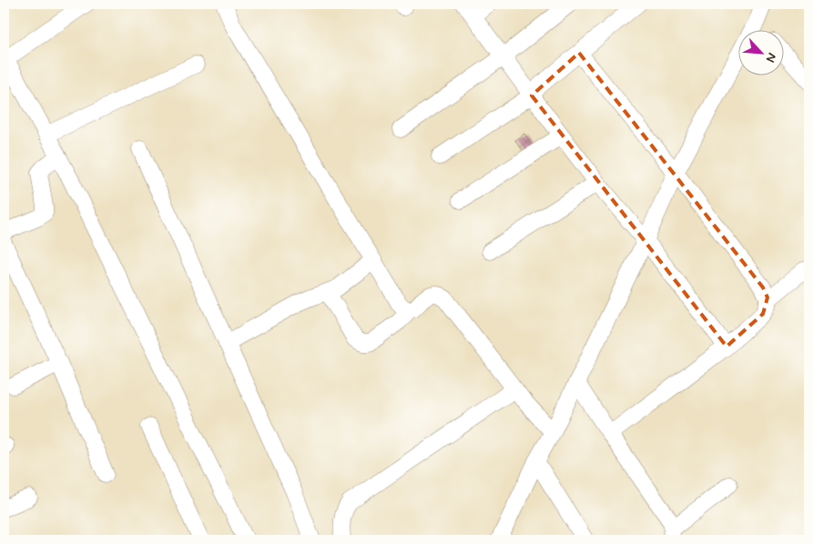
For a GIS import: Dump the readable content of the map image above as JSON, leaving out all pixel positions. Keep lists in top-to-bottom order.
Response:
{
  "north": "bottom right"
}
